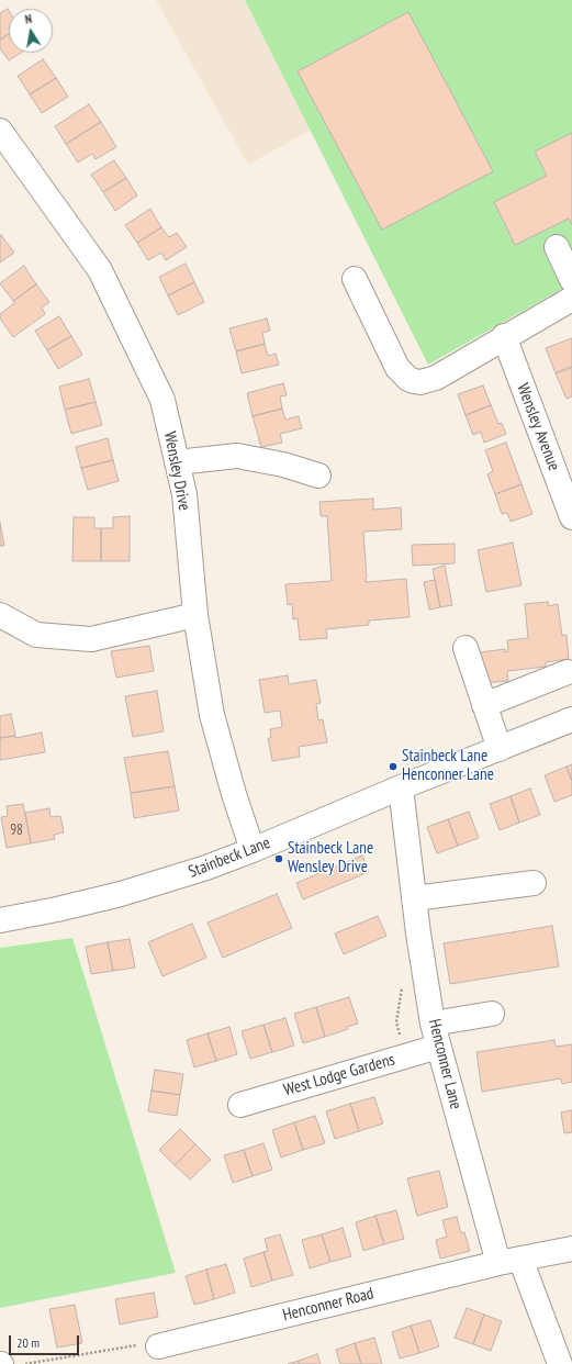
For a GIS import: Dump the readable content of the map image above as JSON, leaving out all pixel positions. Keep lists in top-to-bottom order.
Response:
{
  "streets": {
    "street": [
      "Wensley Avenue",
      "Wensley Drive",
      "Stainbeck Lane",
      "Henconner Lane",
      "West Lodge Gardens",
      "Henconner Road"
    ]
  },
  "crossings": [
    ["Wensley Drive", "Stainbeck Lane"],
    ["Stainbeck Lane", "Henconner Lane"],
    ["Henconner Lane", "West Lodge Gardens"],
    ["Henconner Lane", "Henconner Road"]
  ],
  "places": ["Stainbeck Lane Henconner Lane", "Stainbeck Lane Wensley Drive"],
  "house_numbers": ["98"],
  "scale_bar": "20 m",
  "north": "top"
}
